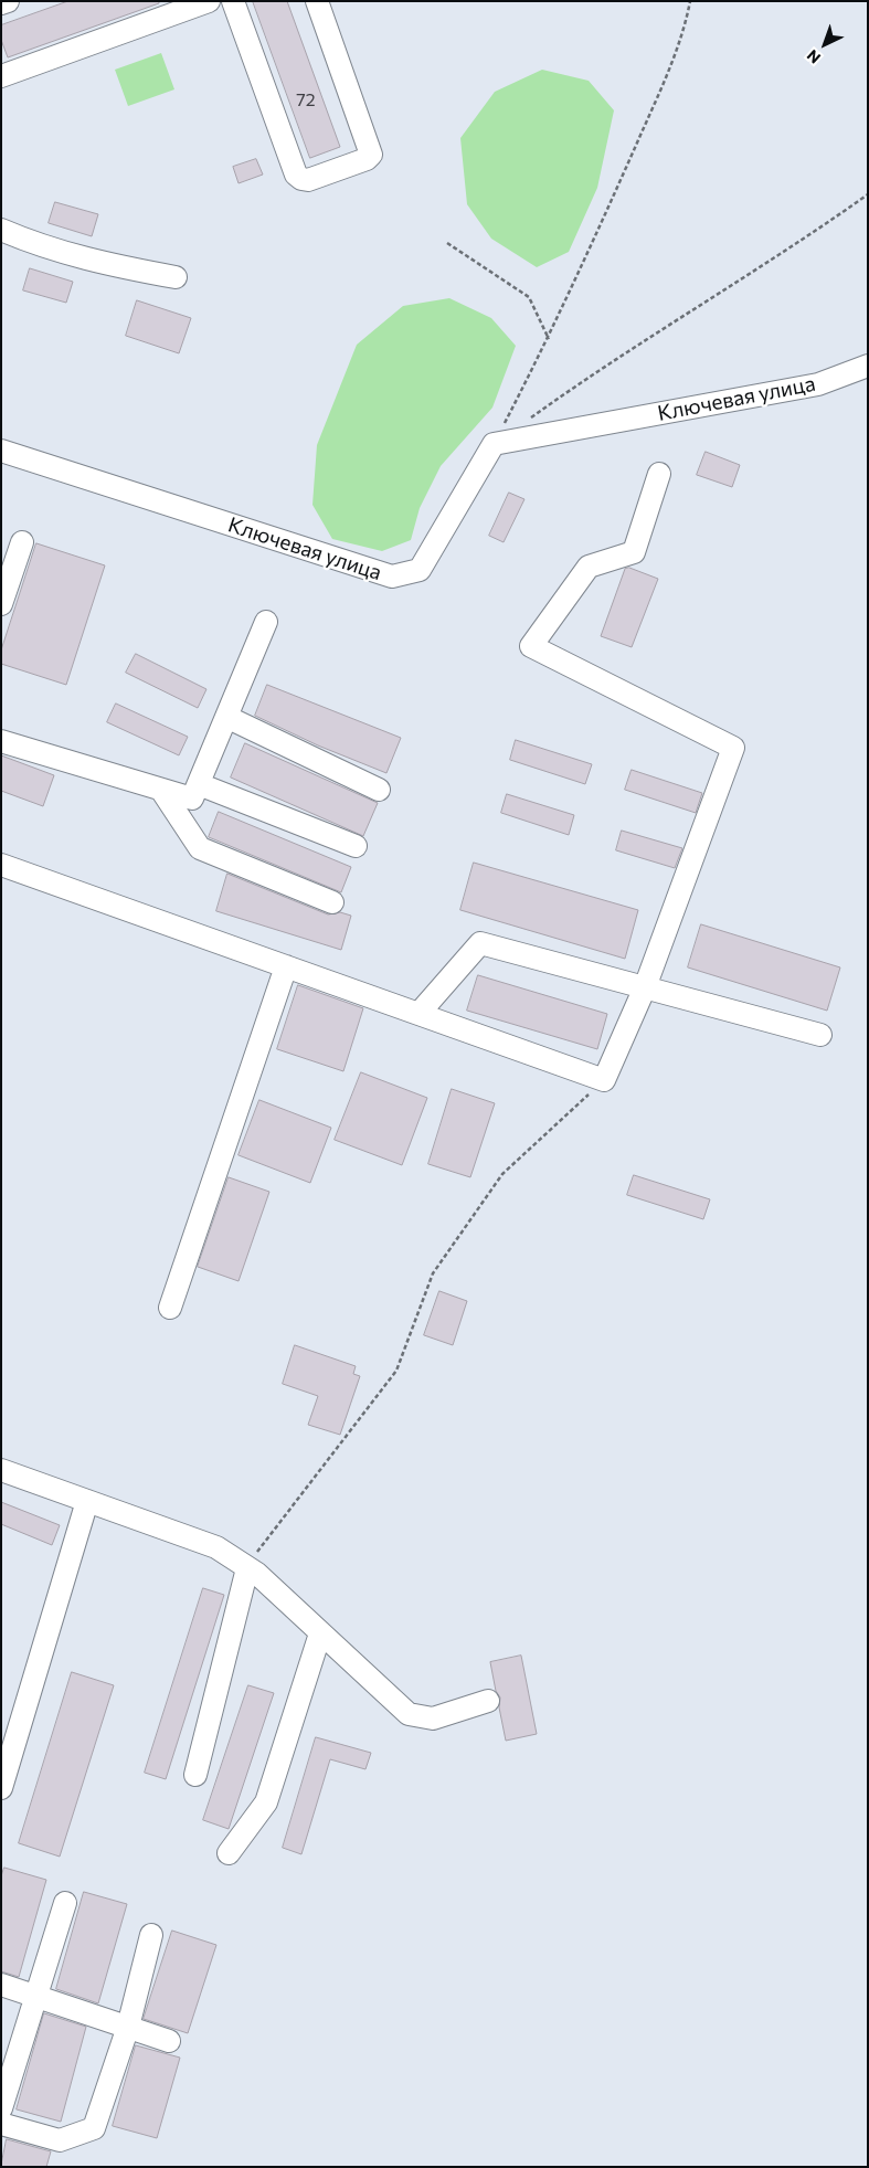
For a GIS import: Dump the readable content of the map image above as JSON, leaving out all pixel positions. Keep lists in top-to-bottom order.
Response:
{
  "streets": {
    "street": ["Ключевая улица"]
  },
  "house_numbers": ["72"],
  "north": "bottom left"
}
